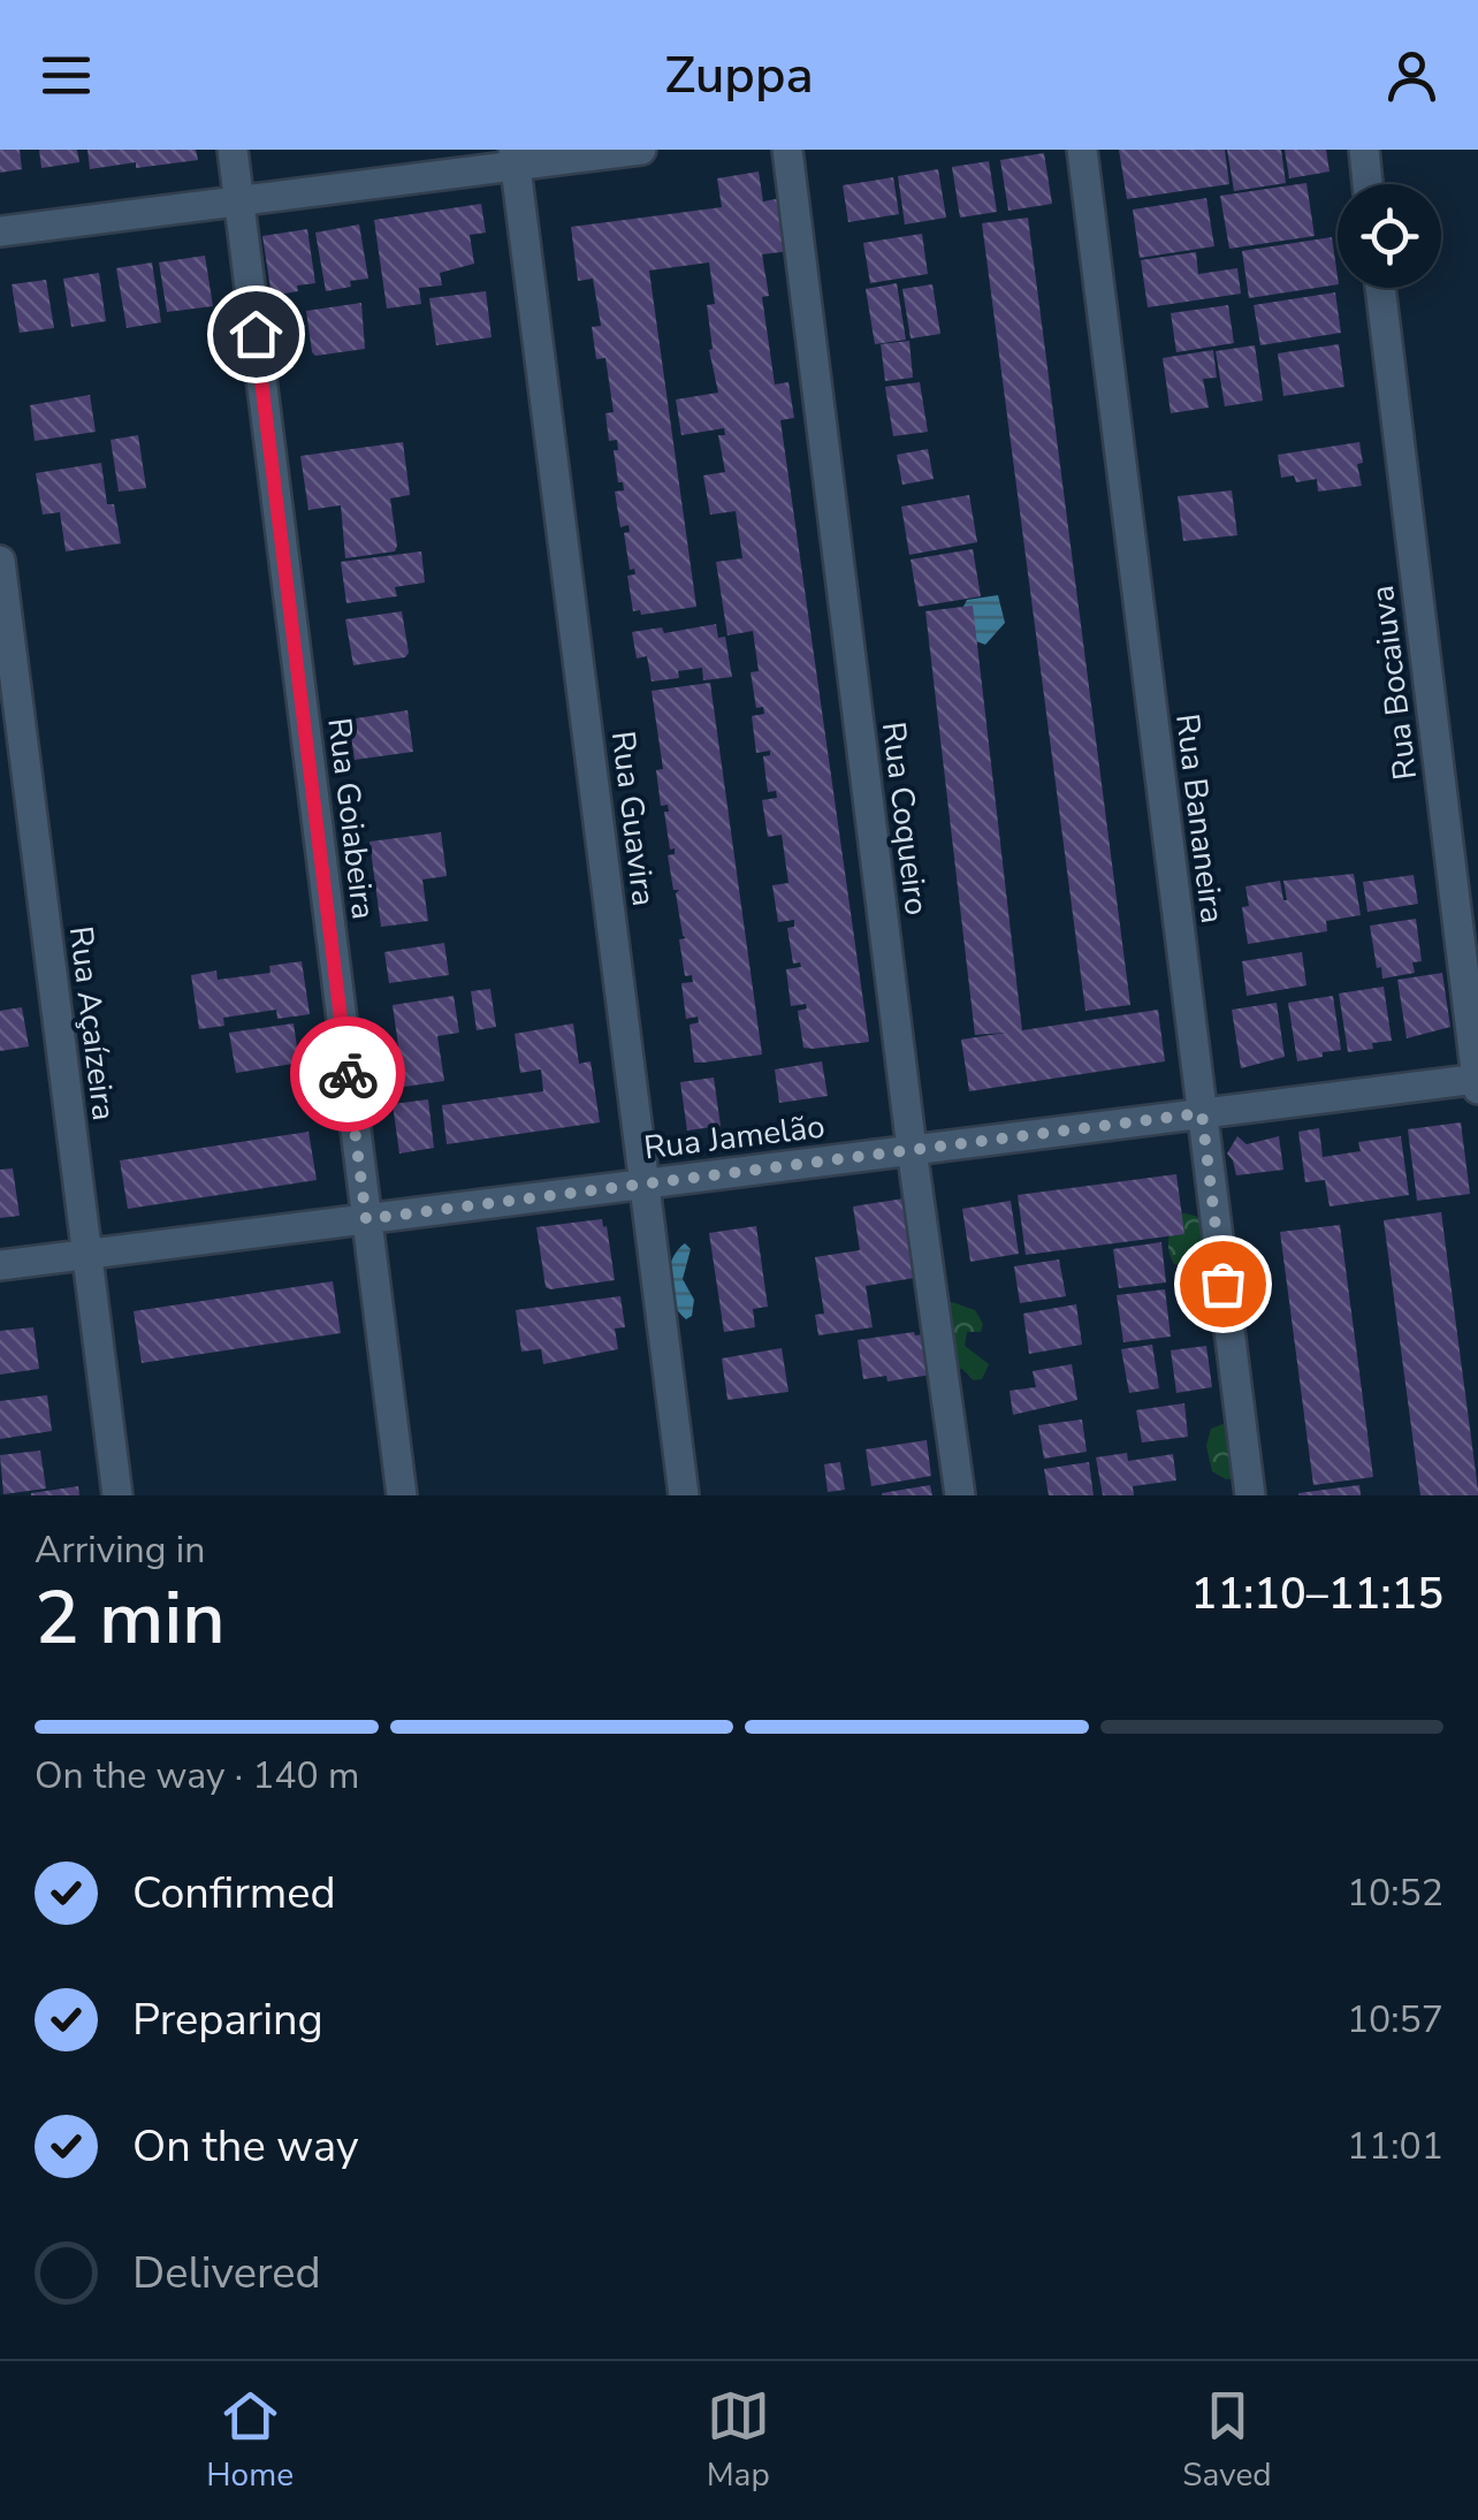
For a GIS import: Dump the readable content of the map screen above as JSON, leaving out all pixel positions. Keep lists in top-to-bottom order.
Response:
{
  "streets": {
    "street": [
      "Rua Bocaiuva",
      "Rua Goiabeira",
      "Rua Guavira",
      "Rua Coqueiro",
      "Rua Bananeira",
      "Rua Açaízeira",
      "Rua Jamelão"
    ]
  },
  "crossings": [
    ["Rua Bocaiuva", "Rua Jamelão"],
    ["Rua Goiabeira", "Rua Jamelão"],
    ["Rua Guavira", "Rua Jamelão"],
    ["Rua Coqueiro", "Rua Jamelão"],
    ["Rua Bananeira", "Rua Jamelão"],
    ["Rua Açaízeira", "Rua Jamelão"]
  ],
  "page": {
    "header": "Zuppa",
    "heading": ["2 min", "Arriving in", "11:10–11:15"],
    "bar": "On the way · 140 m",
    "list": [
      ["Confirmed", "10:52"],
      ["Preparing", "10:57"],
      ["On the way", "11:01"],
      "Delivered"
    ],
    "tabs": ["Home", "Map", "Saved"]
  }
}
